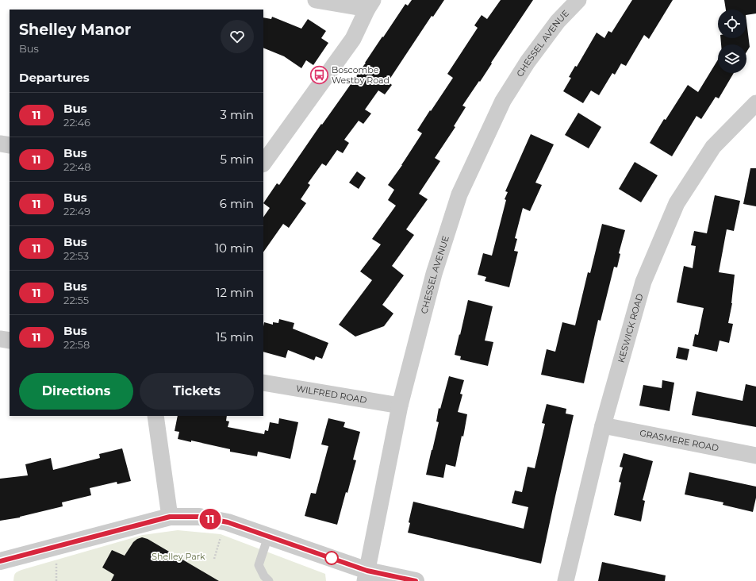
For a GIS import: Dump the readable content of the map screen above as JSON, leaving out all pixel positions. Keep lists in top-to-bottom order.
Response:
{
  "streets": {
    "street": [
      "CHESSEL AVENUE",
      "KESWICK ROAD",
      "WILFRED ROAD",
      "GRASMERE ROAD"
    ]
  },
  "crossings": [
    ["CHESSEL AVENUE", "WILFRED ROAD"],
    ["KESWICK ROAD", "GRASMERE ROAD"]
  ],
  "parks": ["Shelley Park"],
  "places": {
    "bus stop": ["Boscombe Westby Road"]
  },
  "lines": ["bus line 11"],
  "page": {
    "on_map": "11",
    "heading": [
      ["Shelley Manor", "Bus"],
      "Departures"
    ],
    "list": [
      {
        "mark": "11",
        "name": "Bus",
        "note": "22:46",
        "value": "3 min"
      },
      {
        "mark": "11",
        "name": "Bus",
        "note": "22:48",
        "value": "5 min"
      },
      {
        "mark": "11",
        "name": "Bus",
        "note": "22:49",
        "value": "6 min"
      },
      {
        "mark": "11",
        "name": "Bus",
        "note": "22:53",
        "value": "10 min"
      },
      {
        "mark": "11",
        "name": "Bus",
        "note": "22:55",
        "value": "12 min"
      },
      {
        "mark": "11",
        "name": "Bus",
        "note": "22:58",
        "value": "15 min"
      }
    ],
    "buttons": ["Directions", "Tickets"]
  }
}
